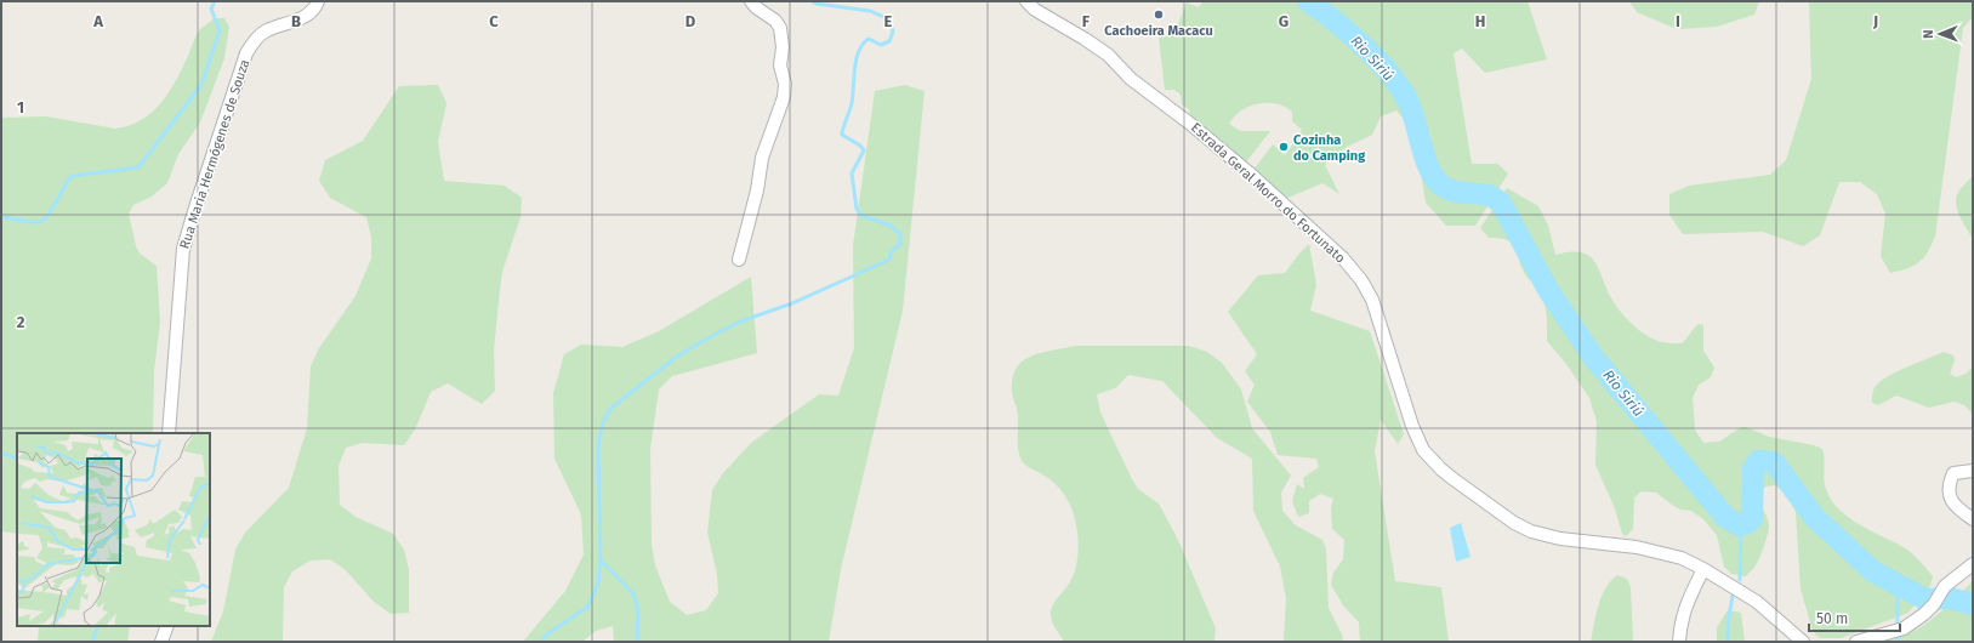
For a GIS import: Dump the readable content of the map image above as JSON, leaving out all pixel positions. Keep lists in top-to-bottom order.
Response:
{
  "streets": {
    "street": ["Rua Maria Hermógenes de Souza", "Estrada Geral Morro do Fortunato"]
  },
  "water": ["Rio Siriú"],
  "places": ["Cachoeira Macacu", "Cozinha do Camping"],
  "scale_bar": "50 m",
  "north": "left",
  "grid": {
    "columns": [
      "A",
      "B",
      "C",
      "D",
      "E",
      "F",
      "G",
      "H",
      "I",
      "J"
    ],
    "rows": ["1", "2"]
  }
}
